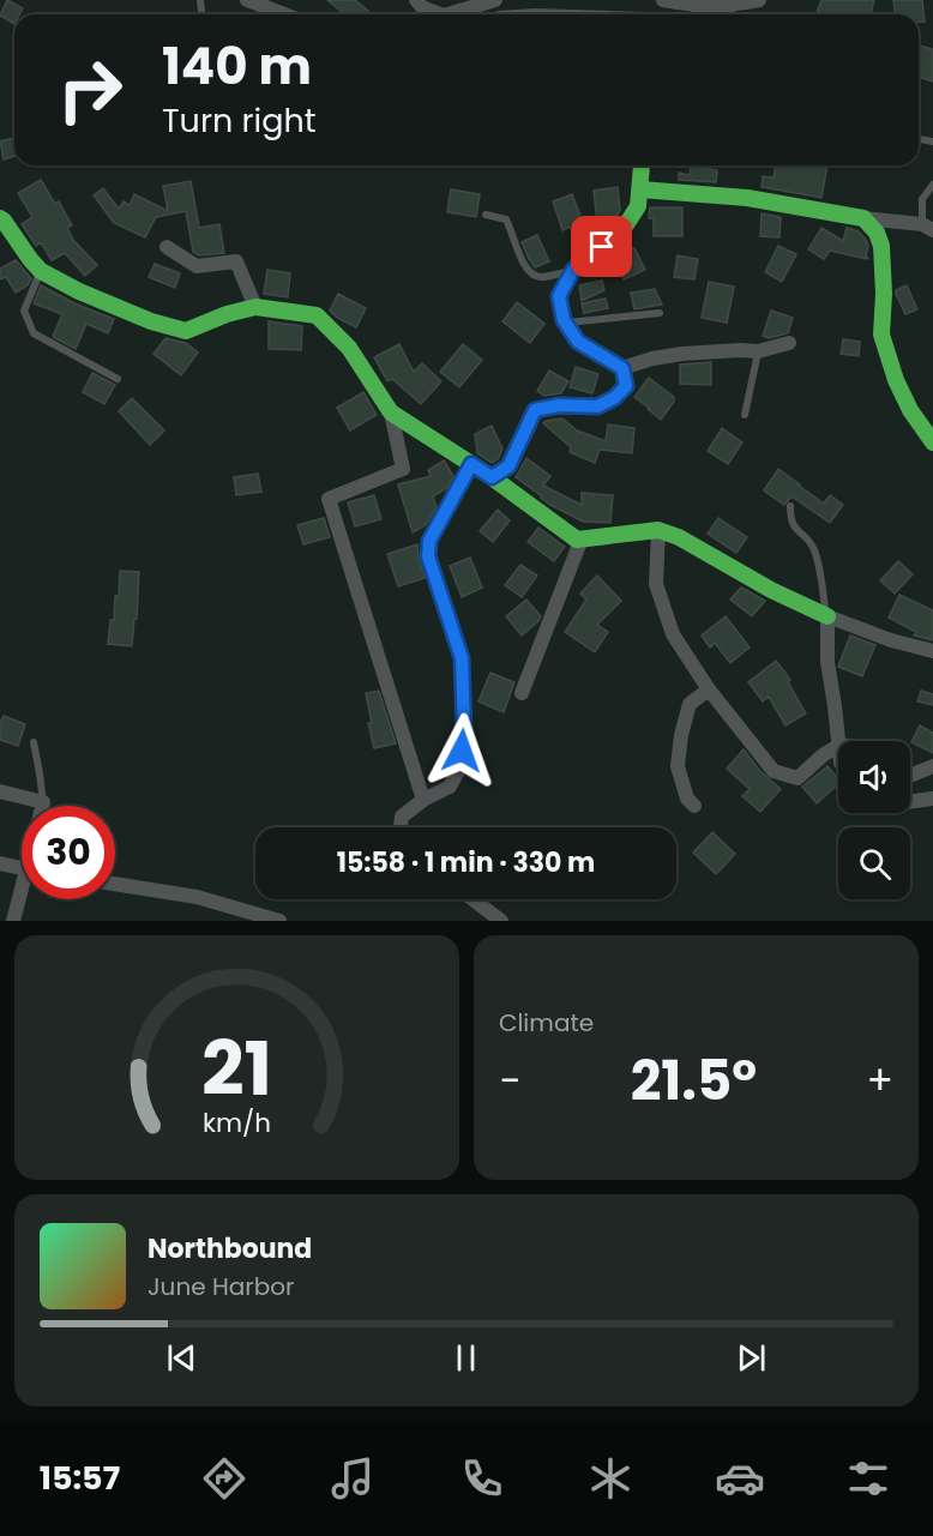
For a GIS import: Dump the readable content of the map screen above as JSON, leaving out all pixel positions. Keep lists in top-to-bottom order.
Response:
{
  "page": {
    "turn": ["140 m", "Turn right"],
    "limit": "30",
    "trip": "15:58 · 1 min · 330 m",
    "tile": "Climate",
    "heat": ["−", "21.5°", "+"],
    "song": ["Northbound", "June Harbor"],
    "tabs": "15:57",
    "gauge": ["21", "km/h"]
  }
}
